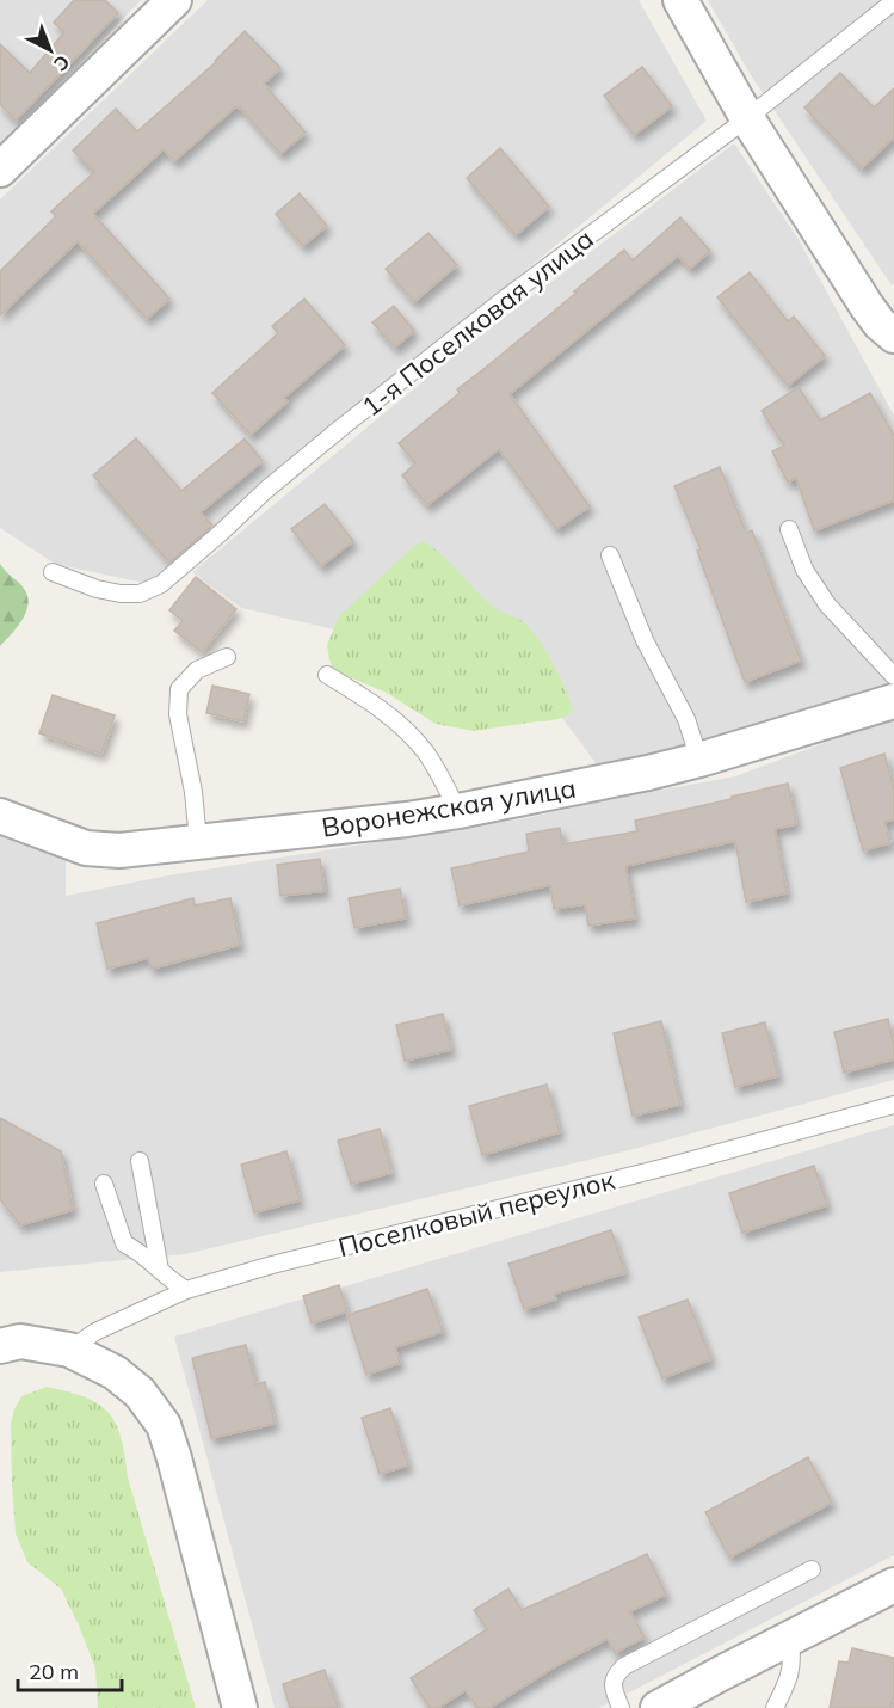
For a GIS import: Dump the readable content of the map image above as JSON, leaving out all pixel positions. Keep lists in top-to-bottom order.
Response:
{
  "streets": {
    "street": ["Воронежская улица"],
    "lane": ["1-я Поселковая улица", "Поселковый переулок"]
  },
  "scale_bar": "20 m",
  "north": "bottom right"
}
